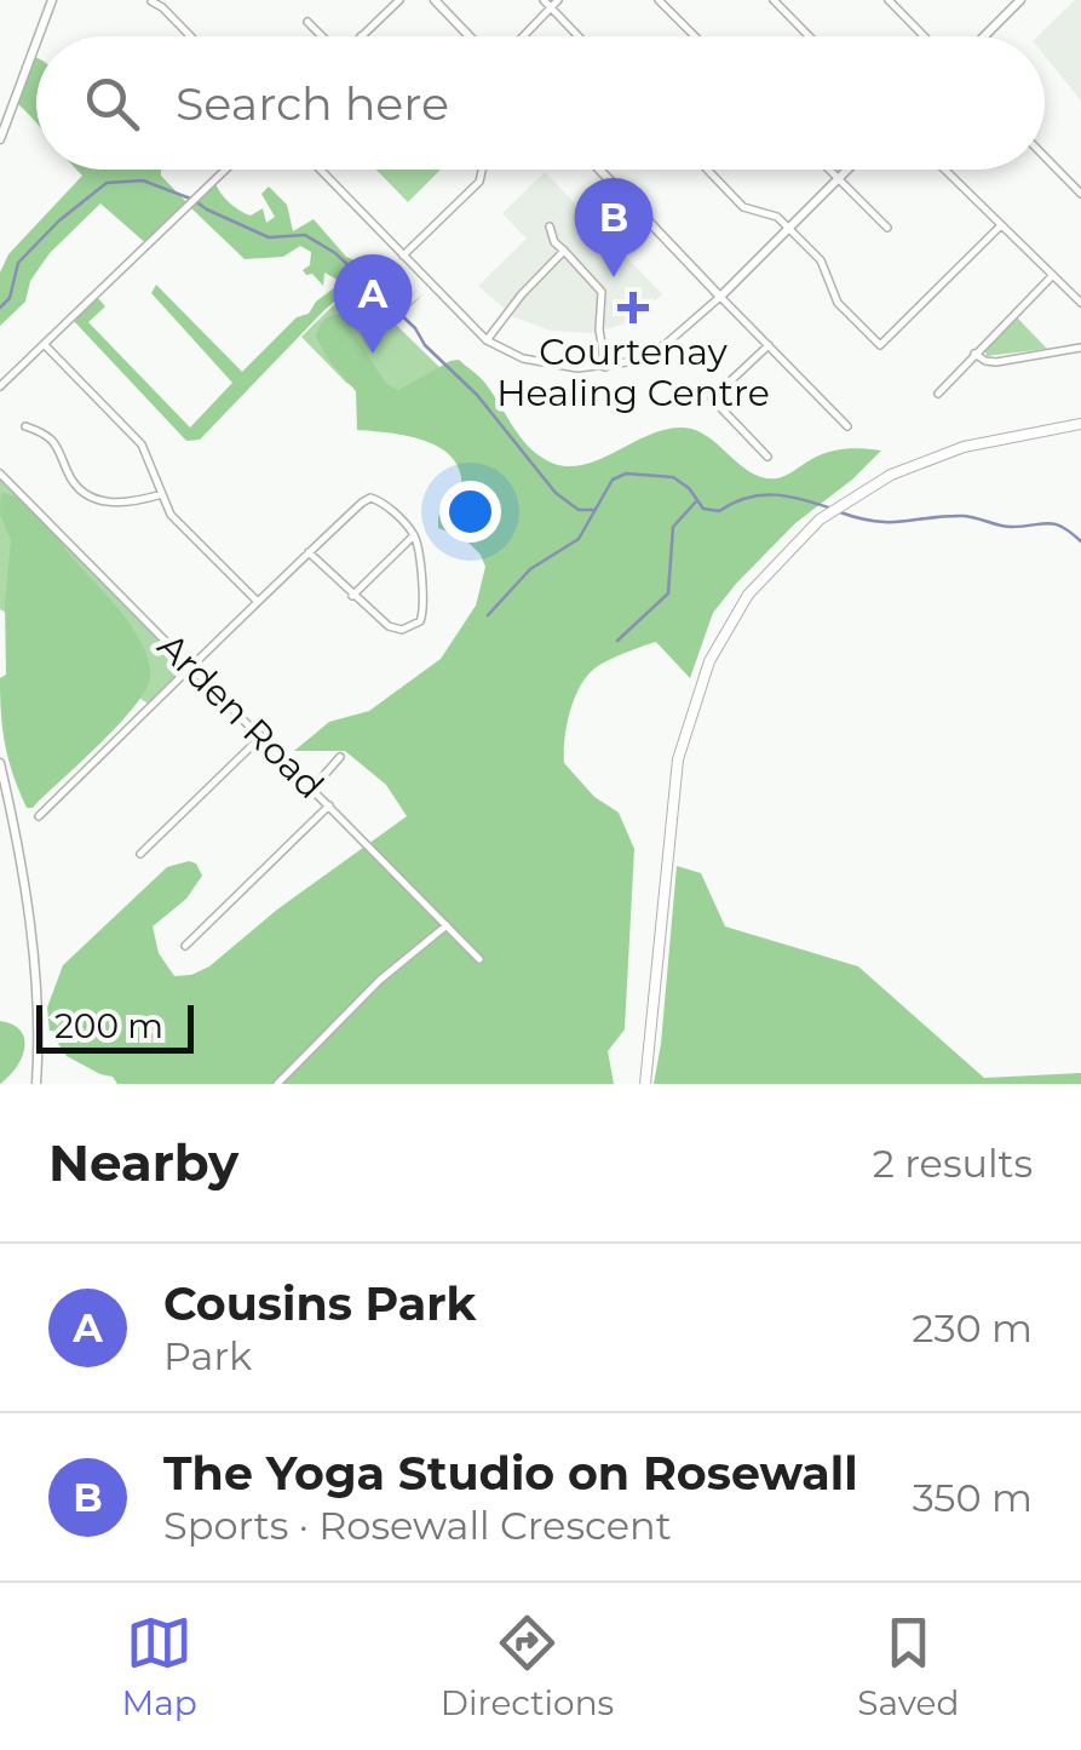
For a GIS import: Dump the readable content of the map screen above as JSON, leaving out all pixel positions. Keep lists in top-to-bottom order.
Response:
{
  "streets": {
    "street": ["Arden Road"]
  },
  "places": {
    "health": ["Courtenay Healing Centre"]
  },
  "scale_bar": "200 m",
  "page": {
    "search": "Search here",
    "pins": ["B", "A"],
    "scale": "200 m",
    "heading": ["Nearby", "2 results"],
    "list": [
      {
        "mark": "A",
        "name": "Cousins Park",
        "note": "Park",
        "value": "230 m"
      },
      {
        "mark": "B",
        "name": "The Yoga Studio on Rosewall",
        "note": "Sports · Rosewall Crescent",
        "value": "350 m"
      }
    ],
    "nav": ["Map", "Directions", "Saved"]
  }
}
